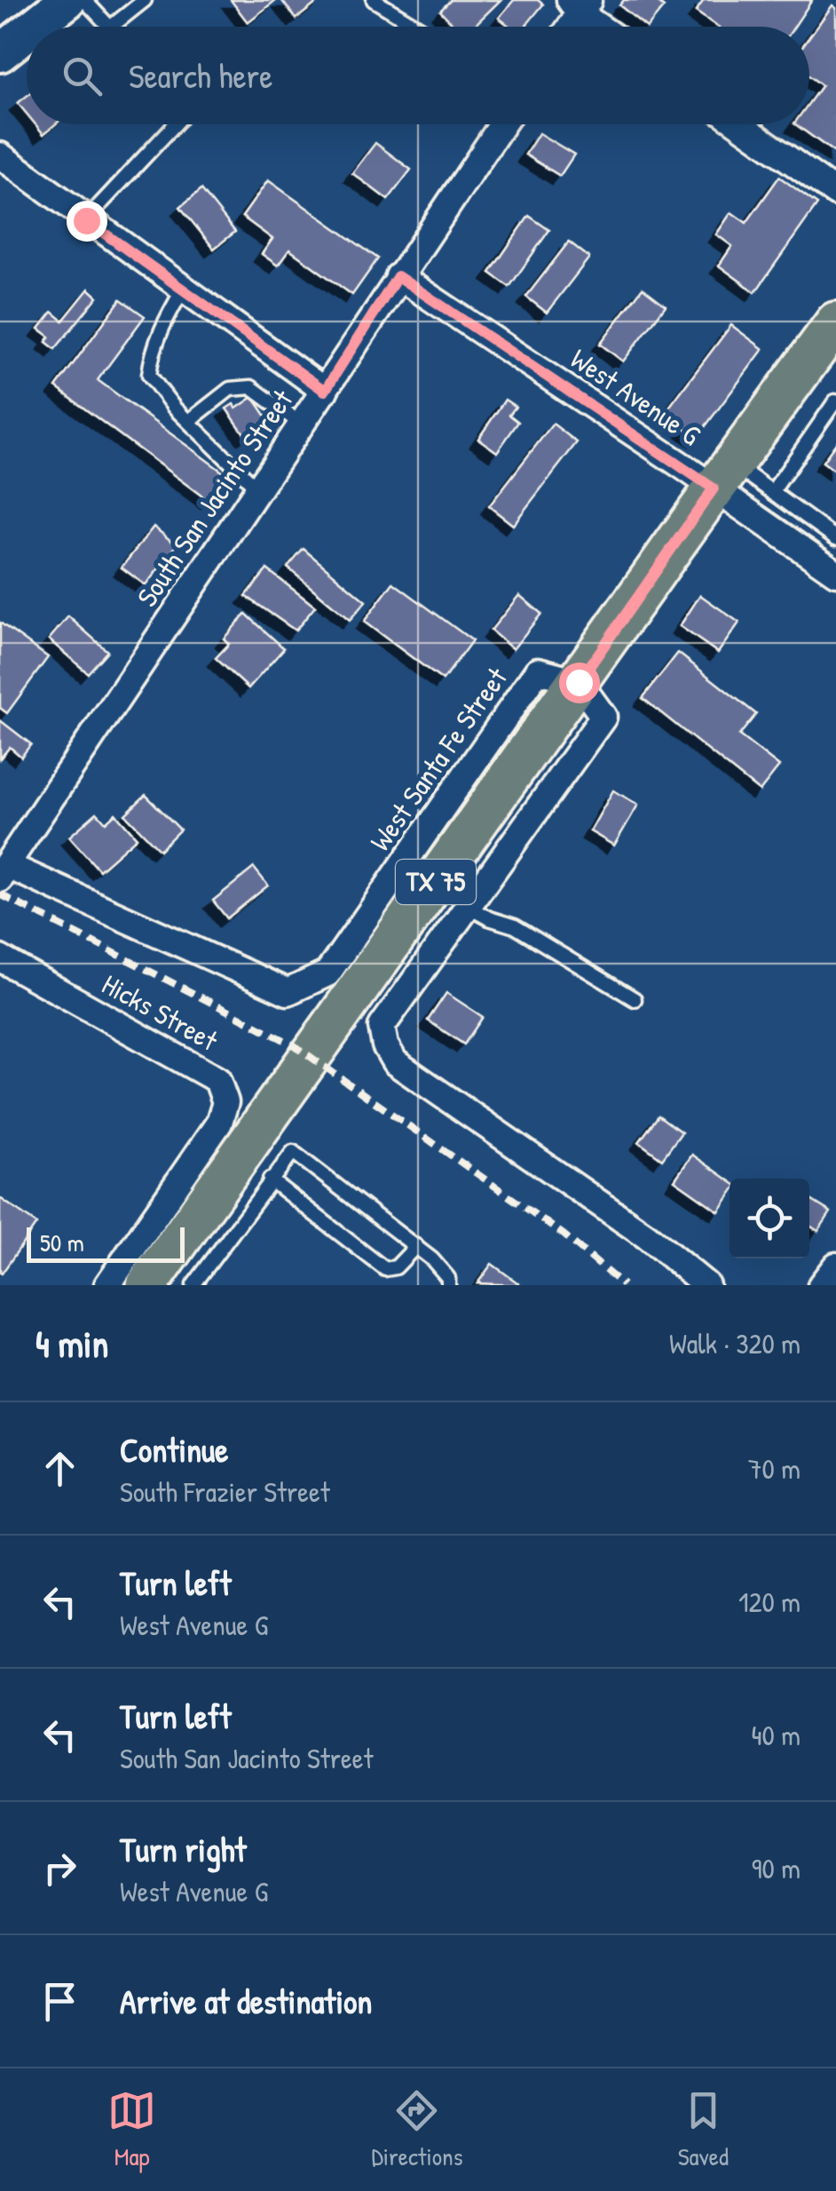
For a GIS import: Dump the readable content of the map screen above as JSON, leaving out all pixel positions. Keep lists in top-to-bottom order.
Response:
{
  "streets": {
    "main road": ["TX 75"],
    "street": [
      "West Avenue G",
      "South San Jacinto Street",
      "West Santa Fe Street",
      "Hicks Street"
    ]
  },
  "crossings": [
    ["West Avenue G", "South San Jacinto Street"],
    ["West Avenue G", "TX 75"],
    ["South San Jacinto Street", "West Santa Fe Street"],
    ["West Santa Fe Street", "TX 75"]
  ],
  "scale_bar": "50 m",
  "page": {
    "search": "Search here",
    "scale": "50 m",
    "heading": ["4 min", "Walk · 320 m"],
    "list": [
      ["Continue", "South Frazier Street", "70 m"],
      ["Turn left", "West Avenue G", "120 m"],
      ["Turn left", "South San Jacinto Street", "40 m"],
      ["Turn right", "West Avenue G", "90 m"],
      "Arrive at destination"
    ],
    "nav": ["Map", "Directions", "Saved"]
  }
}
